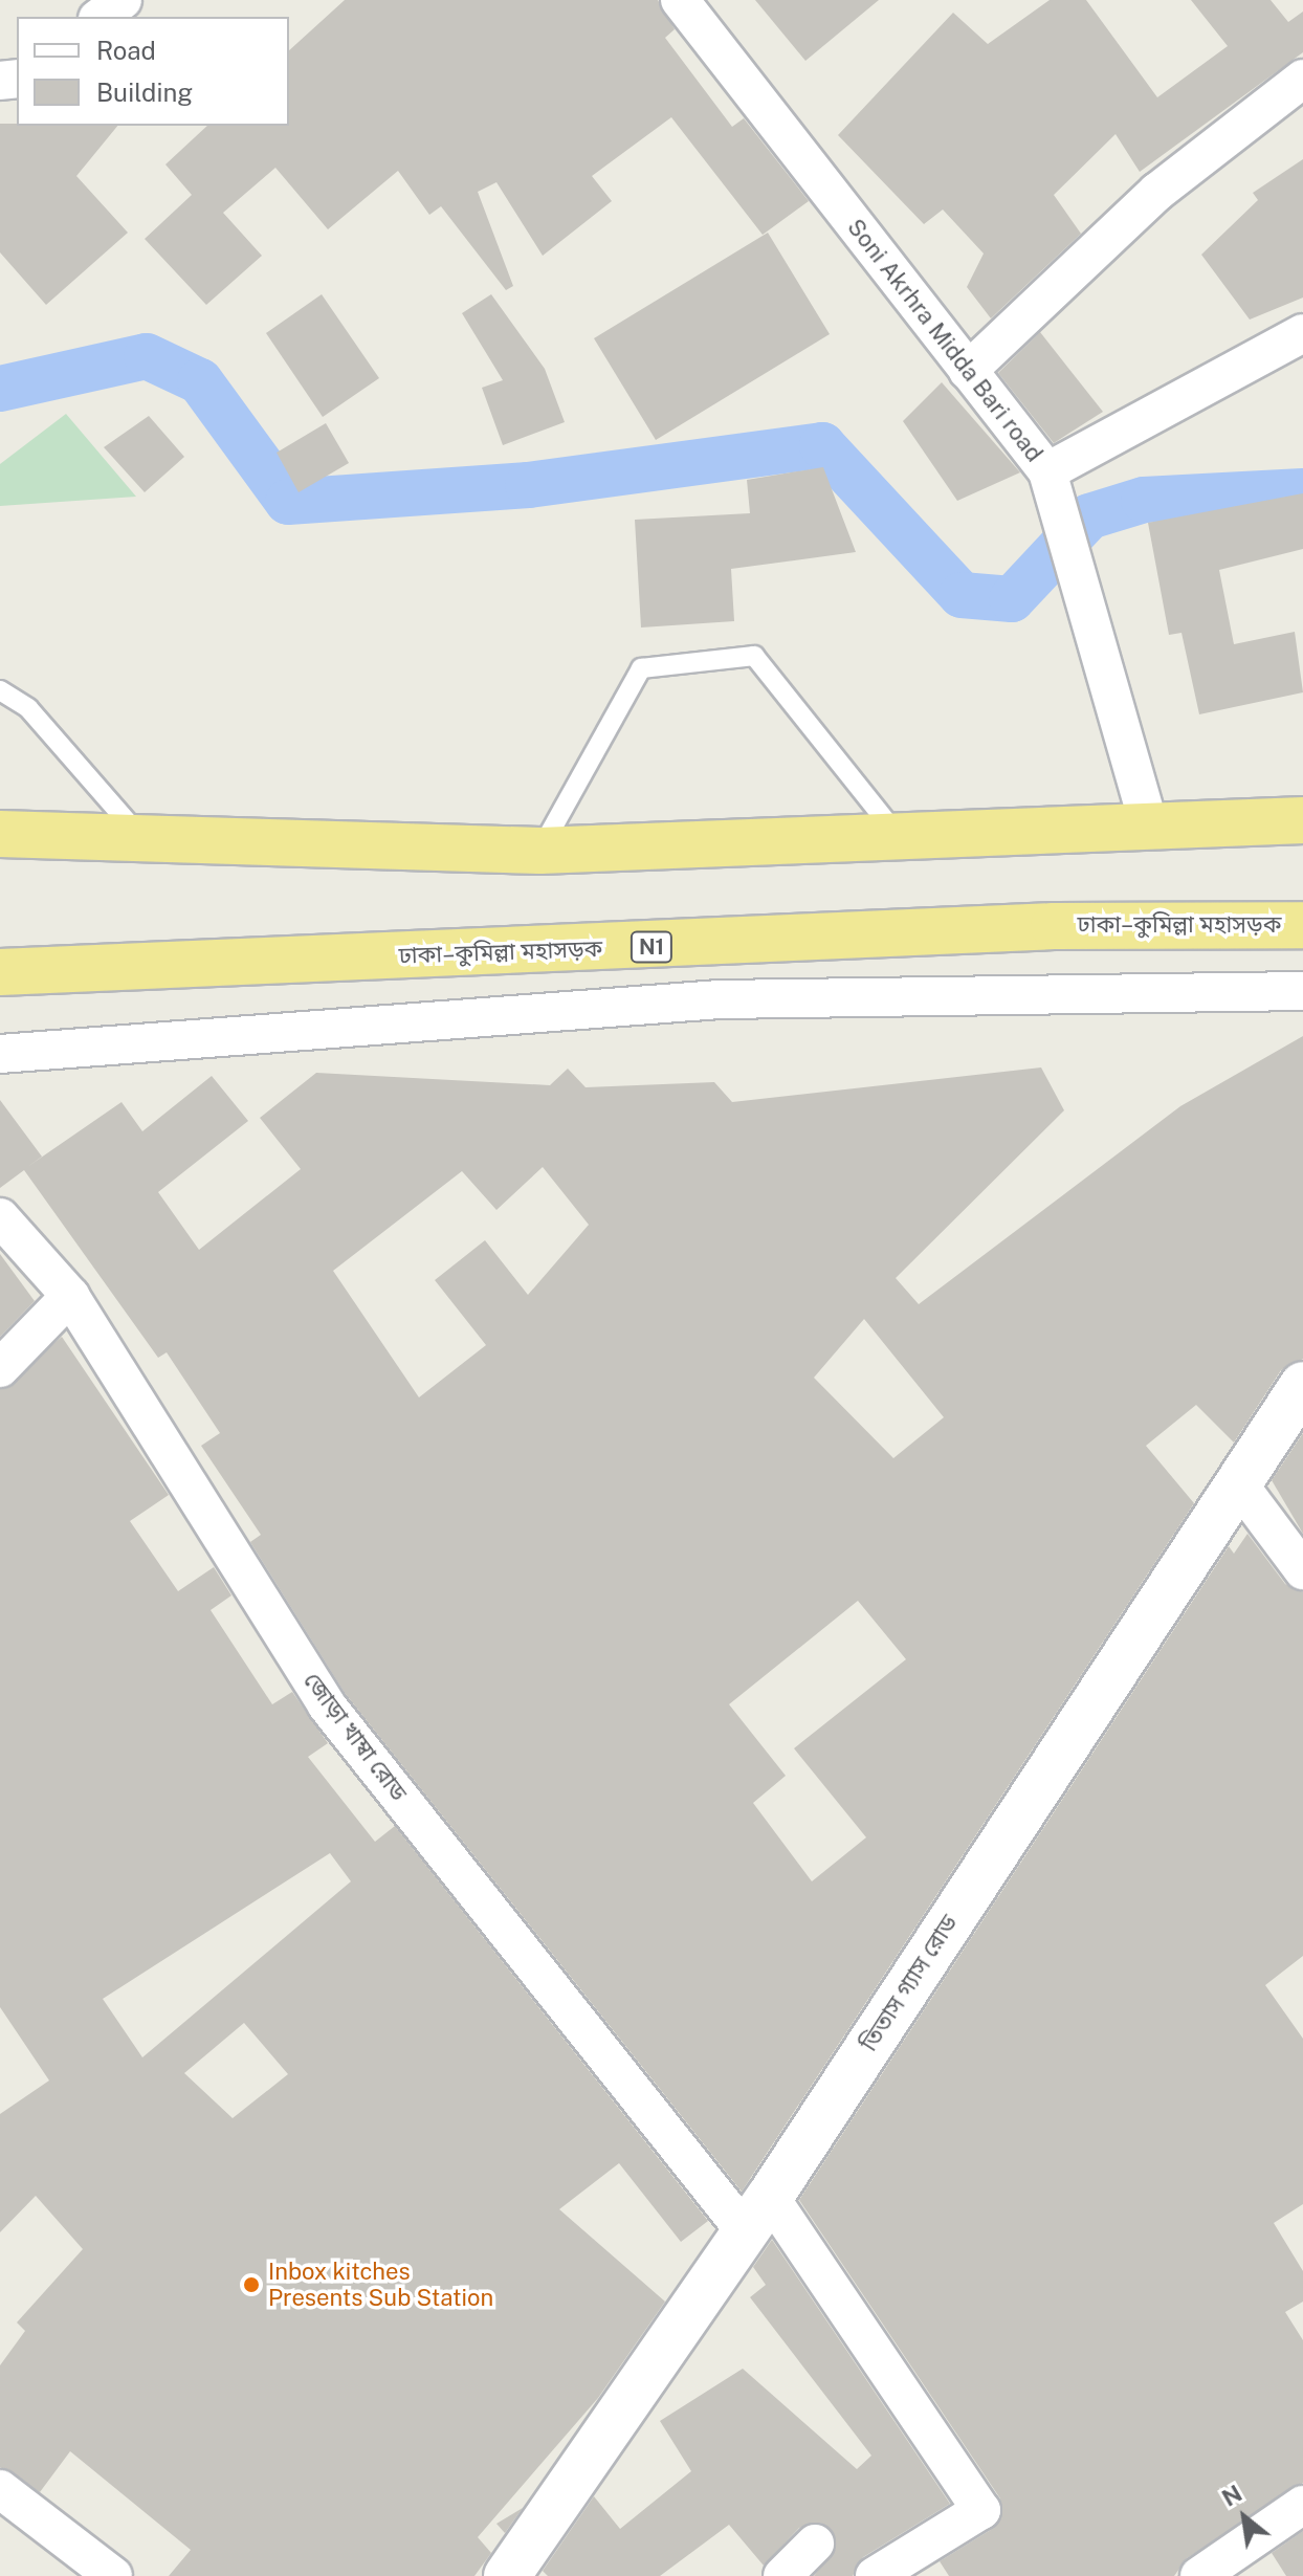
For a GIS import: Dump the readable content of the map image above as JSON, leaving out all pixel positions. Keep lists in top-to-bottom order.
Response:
{
  "streets": {
    "highway": ["ঢাকা–কুমিল্লা মহাসড়ক", "N1"],
    "street": ["Soni Akrhra Midda Bari road", "জোড়া খাম্বা রোড", "তিতাস গ্যাস রোড"]
  },
  "crossings": [
    ["জোড়া খাম্বা রোড", "তিতাস গ্যাস রোড"]
  ],
  "places": ["Inbox kitches Presents Sub Station"],
  "legend": ["Road", "Building"],
  "north": "top left"
}
